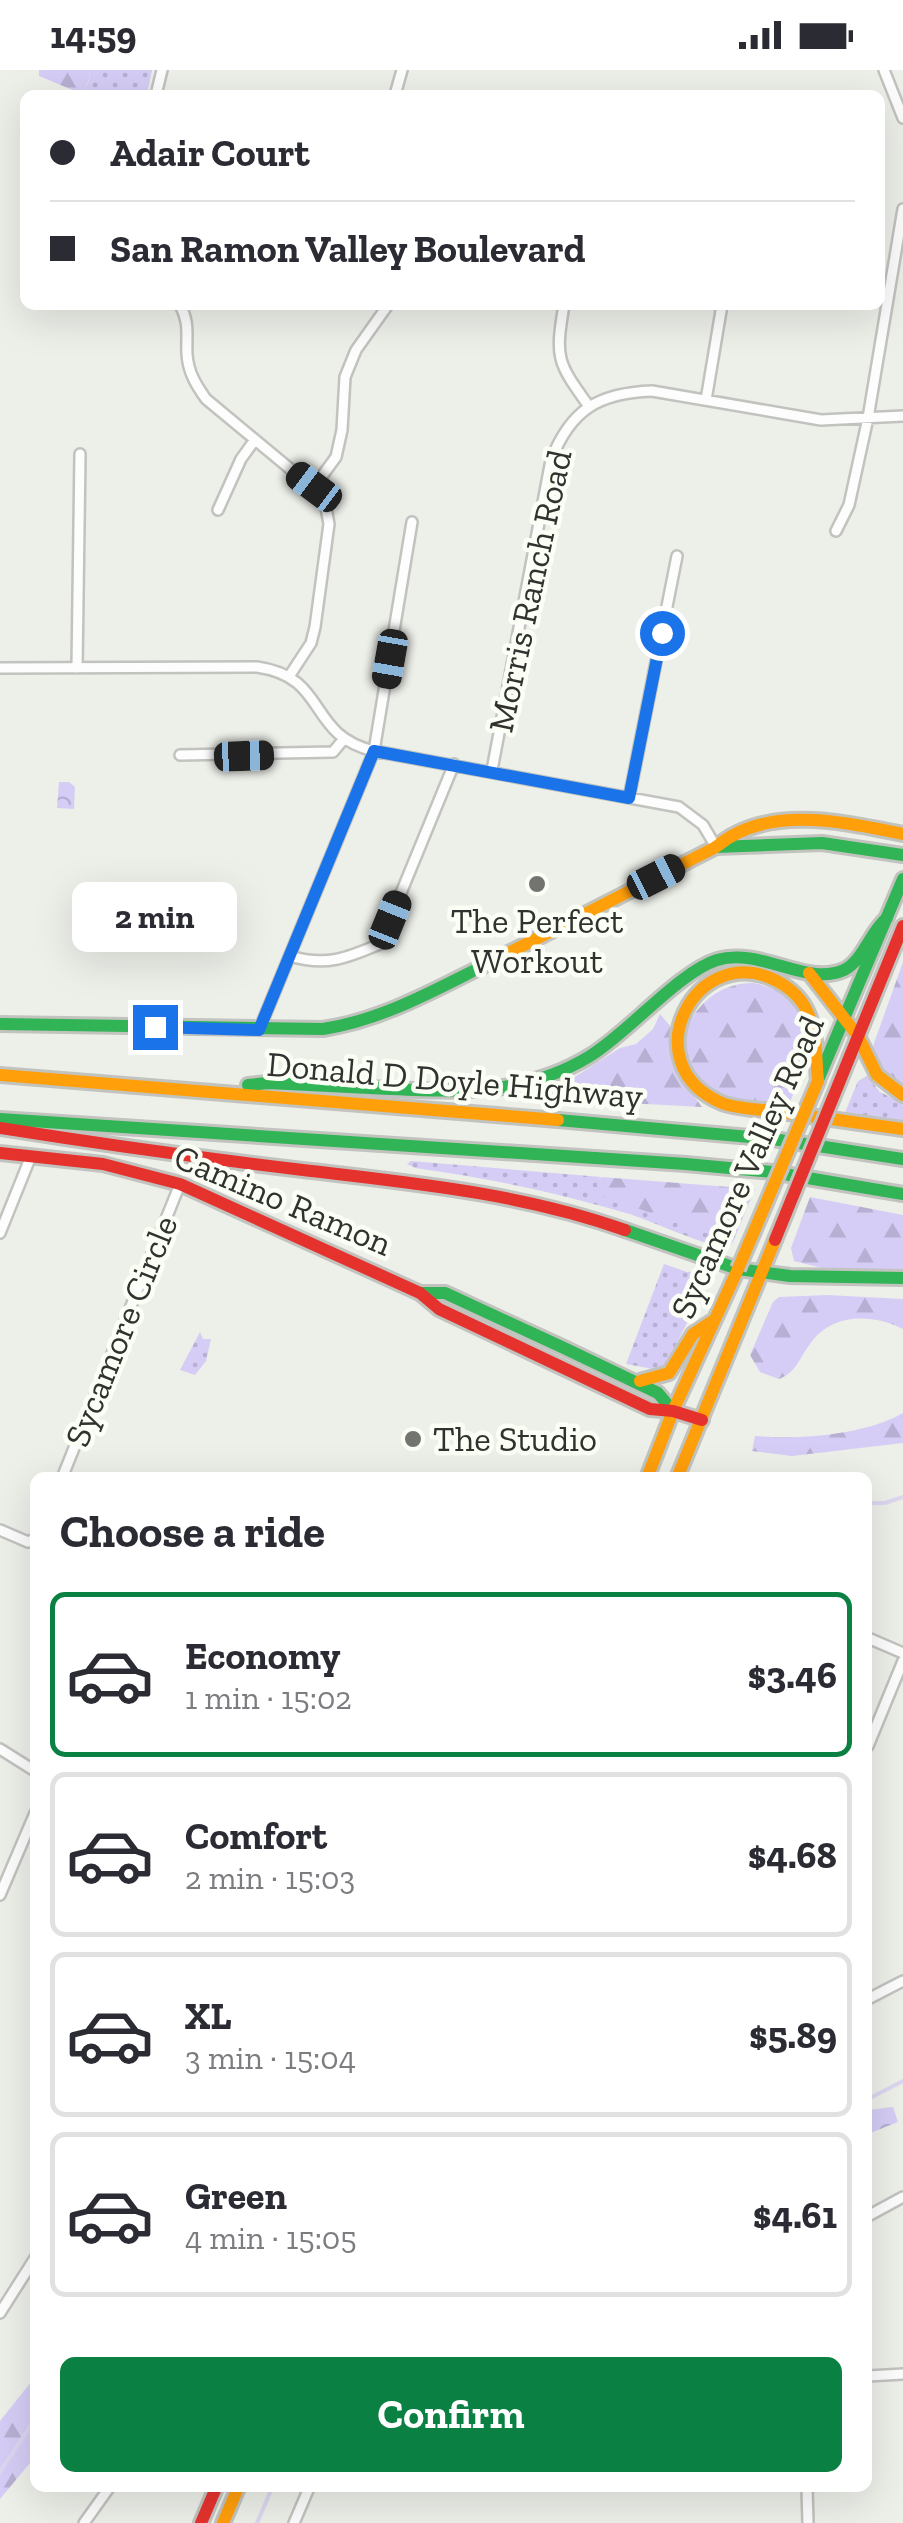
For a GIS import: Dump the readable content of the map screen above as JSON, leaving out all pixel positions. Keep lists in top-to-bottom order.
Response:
{
  "streets": {
    "main road": ["Donald D Doyle Highway", "Sycamore Valley Road", "Camino Ramon"],
    "street": ["Morris Ranch Road", "Sycamore Circle"]
  },
  "crossings": [
    ["Sycamore Valley Road", "Camino Ramon"],
    ["Camino Ramon", "Sycamore Circle"]
  ],
  "places": ["The Perfect Workout", "The Studio"],
  "page": {
    "status": "14:59",
    "banner": ["Adair Court", "San Ramon Valley Boulevard"],
    "bubble": "2 min",
    "heading": "Choose a ride",
    "list": [
      {
        "name": "Economy",
        "note": "1 min · 15:02",
        "value": "$3.46"
      },
      {
        "name": "Comfort",
        "note": "2 min · 15:03",
        "value": "$4.68"
      },
      {
        "name": "XL",
        "note": "3 min · 15:04",
        "value": "$5.89"
      },
      {
        "name": "Green",
        "note": "4 min · 15:05",
        "value": "$4.61"
      }
    ],
    "buttons": "Confirm"
  }
}
